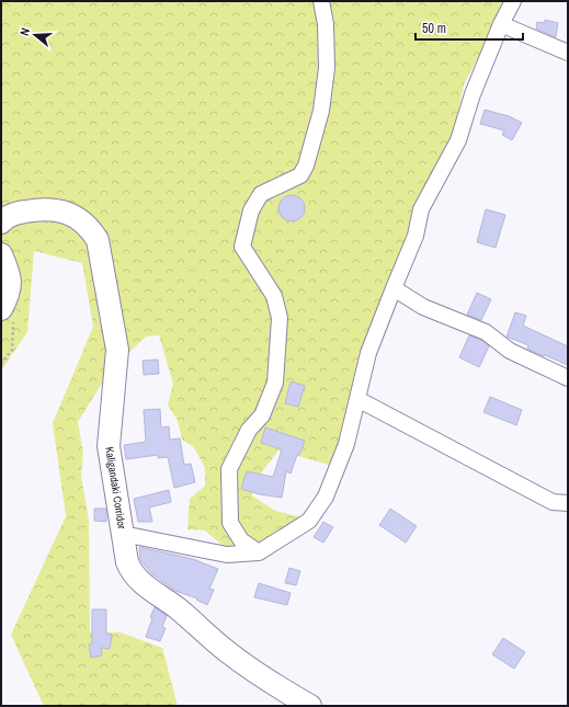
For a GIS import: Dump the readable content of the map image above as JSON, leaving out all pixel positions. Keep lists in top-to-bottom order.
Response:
{
  "streets": {
    "main road": ["Kaligandaki Corridor"]
  },
  "scale_bar": "50 m",
  "north": "left"
}
